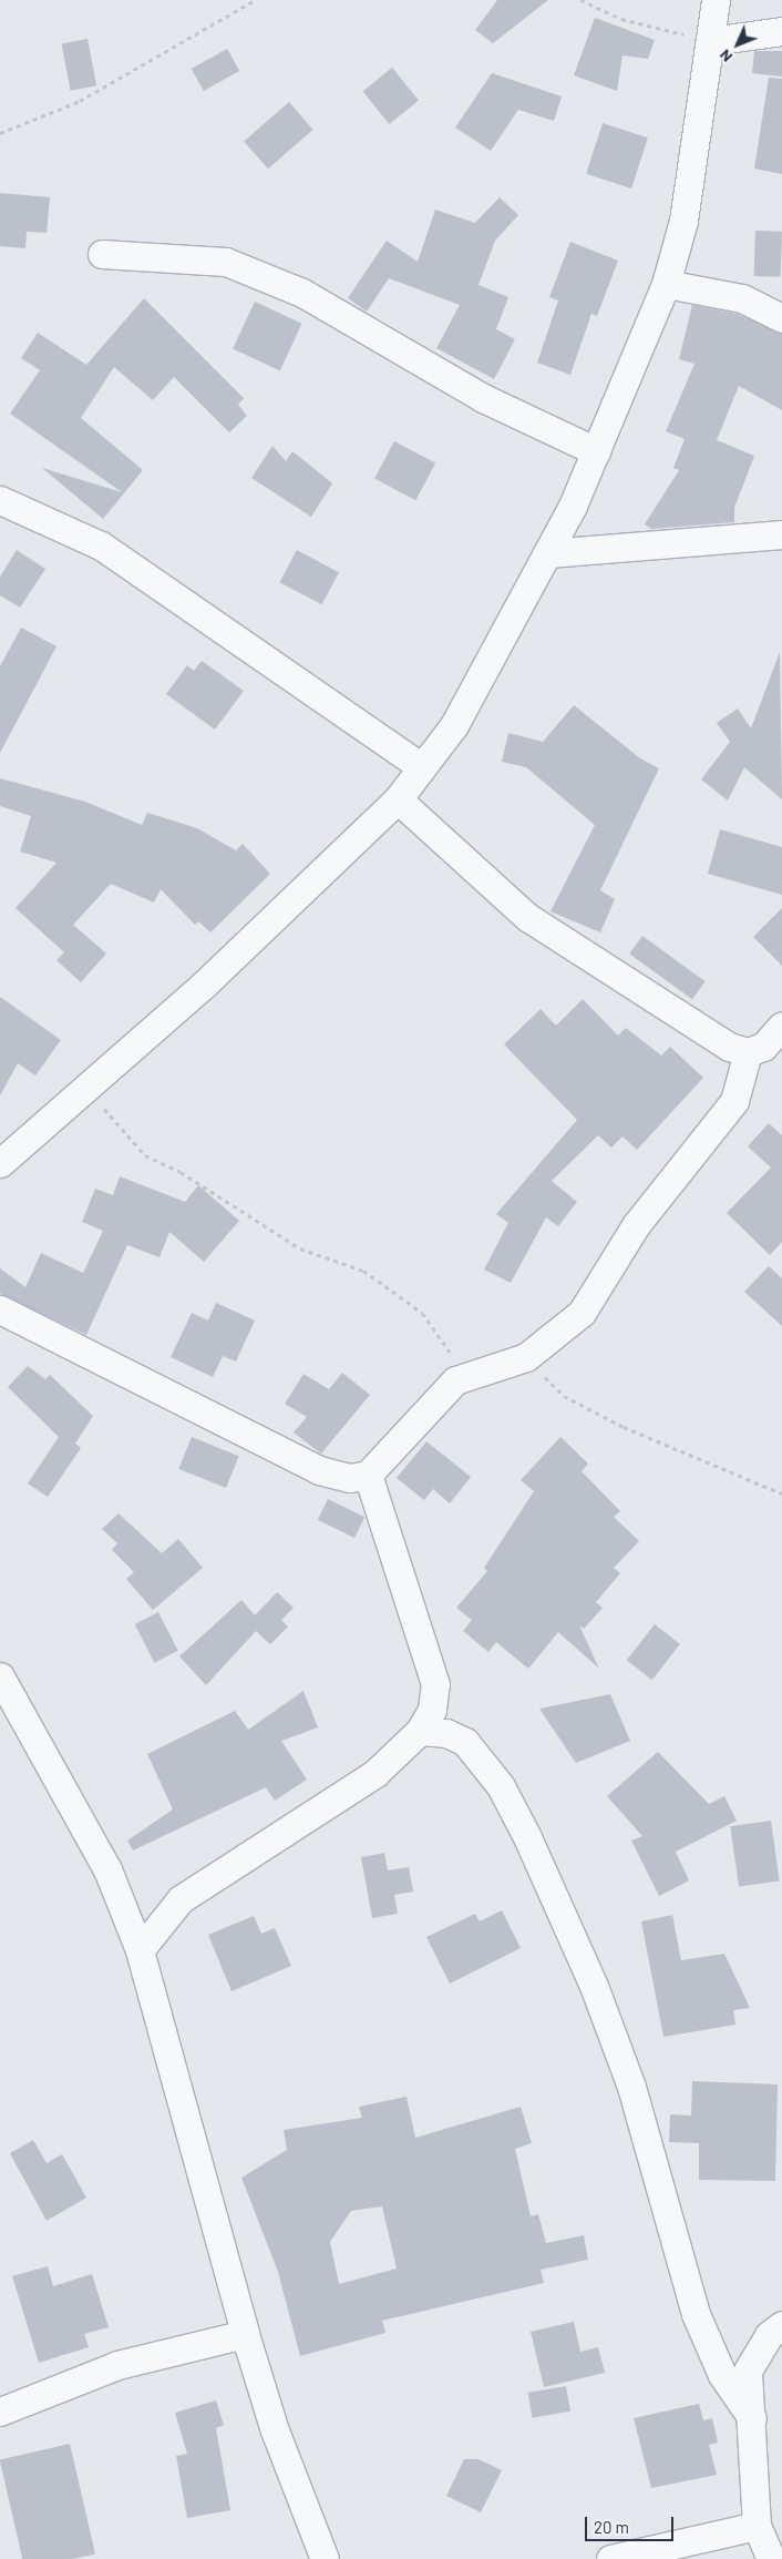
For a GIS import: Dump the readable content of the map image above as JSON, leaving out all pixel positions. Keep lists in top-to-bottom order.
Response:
{
  "scale_bar": "20 m",
  "north": "bottom left"
}
